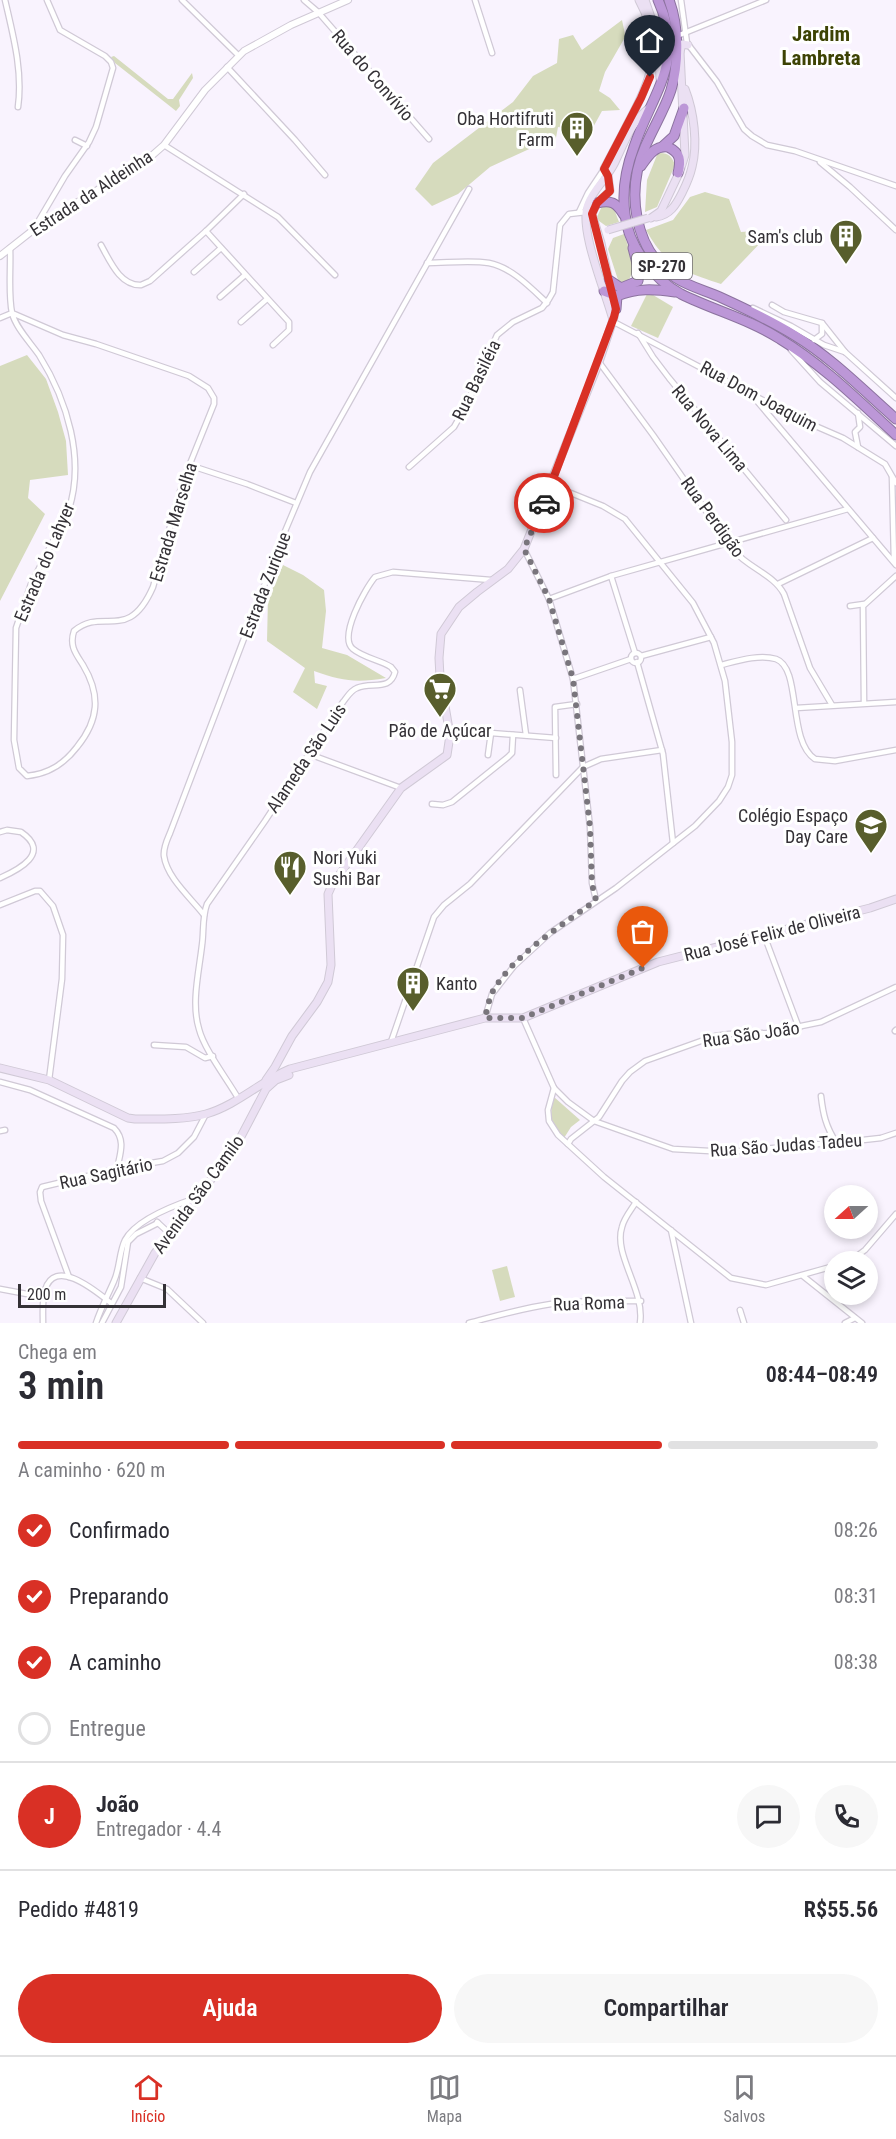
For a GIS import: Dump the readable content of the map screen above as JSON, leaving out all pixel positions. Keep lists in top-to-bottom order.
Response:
{
  "streets": {
    "highway": ["SP-270"],
    "main road": ["Rua José Felix de Oliveira", "Avenida São Camilo"],
    "street": [
      "Rua do Convívio",
      "Estrada da Aldeinha",
      "Rua Basiléia",
      "Rua Dom Joaquim",
      "Rua Nova Lima",
      "Rua Perdigão",
      "Estrada Marselha",
      "Estrada do Lahyer",
      "Estrada Zurique",
      "Alameda São Luis",
      "Rua São João",
      "Rua São Judas Tadeu",
      "Rua Sagitário",
      "Rua Roma"
    ]
  },
  "crossings": [
    ["Rua do Convívio", "Estrada da Aldeinha"],
    ["Estrada da Aldeinha", "Estrada do Lahyer"],
    ["Rua Dom Joaquim", "Rua Nova Lima"],
    ["Rua Dom Joaquim", "Avenida São Camilo"],
    ["Rua Perdigão", "Avenida São Camilo"],
    ["Estrada Marselha", "Estrada do Lahyer"],
    ["Estrada Zurique", "Alameda São Luis"],
    ["Alameda São Luis", "Rua José Felix de Oliveira"],
    ["Alameda São Luis", "Avenida São Camilo"],
    ["Rua José Felix de Oliveira", "Rua São Judas Tadeu"],
    ["Rua José Felix de Oliveira", "Rua Sagitário"],
    ["Rua José Felix de Oliveira", "Avenida São Camilo"],
    ["Rua São João", "Rua São Judas Tadeu"]
  ],
  "districts": ["Jardim Lambreta"],
  "places": {
    "building": ["Oba Hortifruti Farm", "Sam's club", "Kanto"],
    "supermarket": ["Pão de Açúcar"],
    "school or university": ["Colégio Espaço Day Care"],
    "restaurant": ["Nori Yuki Sushi Bar"]
  },
  "scale_bar": "200 m",
  "north": "left",
  "page": {
    "scale": "200 m",
    "heading": ["3 min", "Chega em", "08:44–08:49"],
    "panel": [
      "João",
      "Entregador · 4.4",
      "Pedido #4819",
      "R$55.56"
    ],
    "bar": "A caminho · 620 m",
    "list": [
      ["Confirmado", "08:26"],
      ["Preparando", "08:31"],
      ["A caminho", "08:38"],
      "Entregue"
    ],
    "round": "J",
    "buttons": ["Ajuda", "Compartilhar"],
    "tabs": ["Início", "Mapa", "Salvos"]
  }
}
